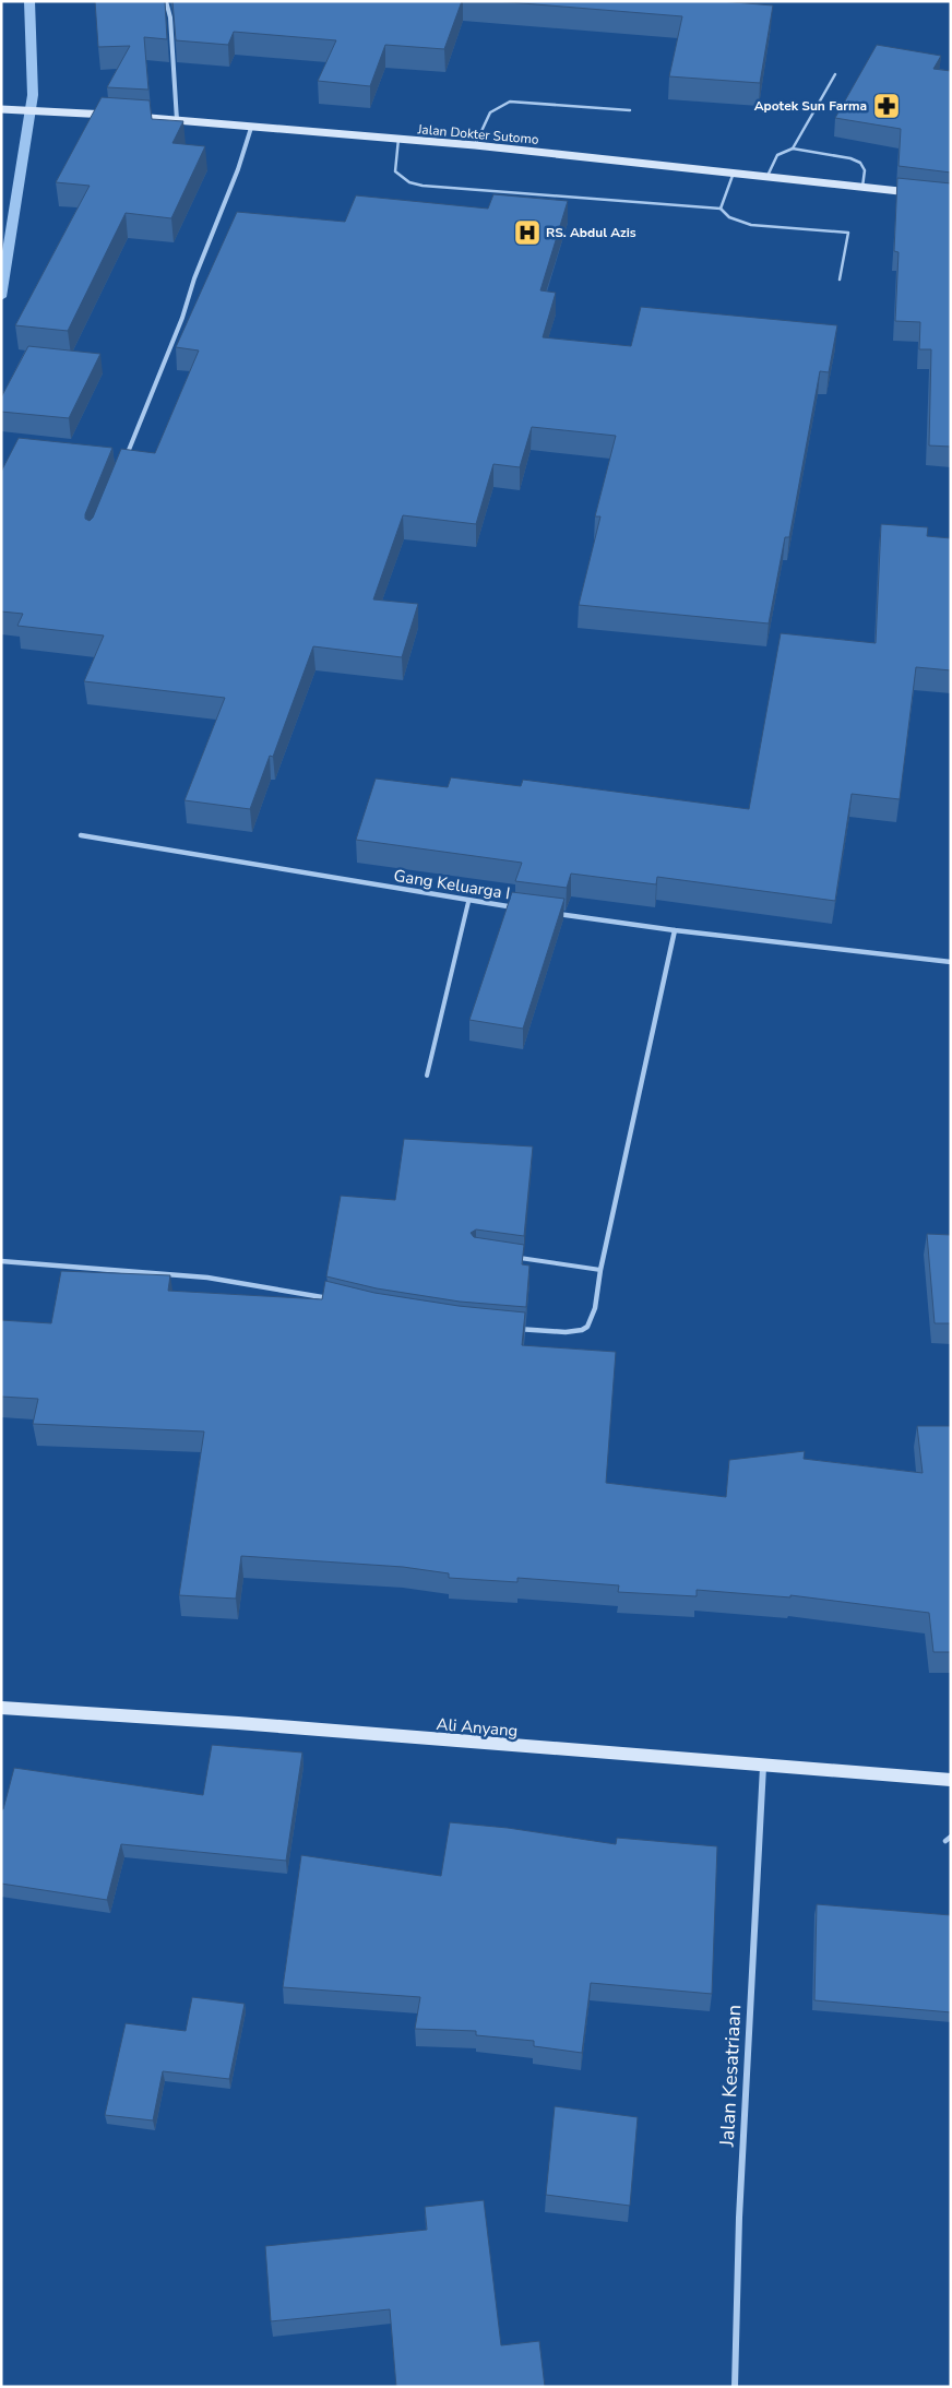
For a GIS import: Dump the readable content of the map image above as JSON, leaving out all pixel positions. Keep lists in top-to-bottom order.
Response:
{
  "streets": {
    "street": [
      "Jalan Dokter Sutomo",
      "Gang Keluarga I",
      "Ali Anyang",
      "Jalan Kesatriaan"
    ]
  },
  "crossings": [
    ["Ali Anyang", "Jalan Kesatriaan"]
  ],
  "places": {
    "pharmacy": ["Apotek Sun Farma"],
    "hospital": ["RS. Abdul Azis"]
  }
}
